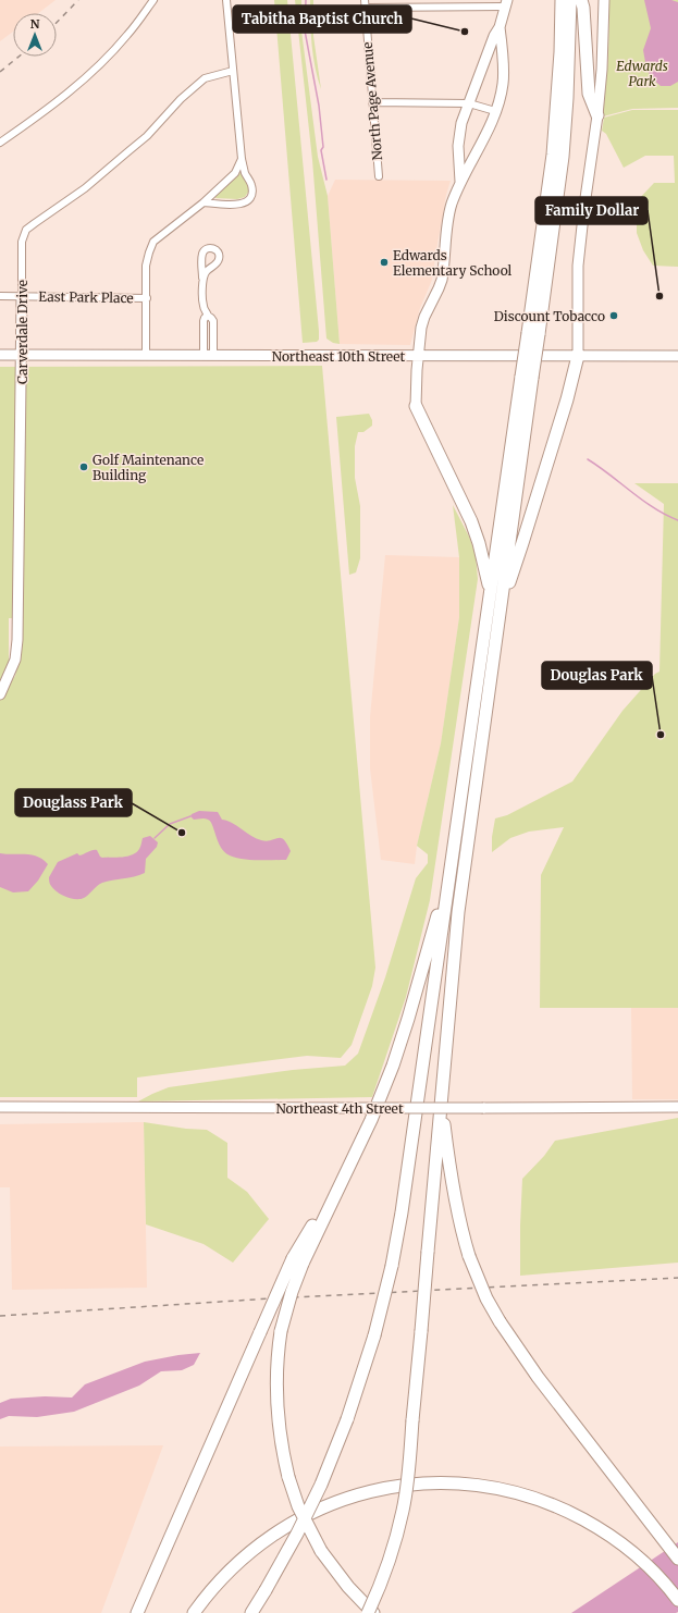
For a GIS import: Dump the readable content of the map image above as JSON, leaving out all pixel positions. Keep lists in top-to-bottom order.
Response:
{
  "streets": {
    "main road": ["Carverdale Drive", "Northeast 10th Street", "Northeast 4th Street"],
    "street": ["North Page Avenue", "East Park Place"]
  },
  "crossings": [
    ["East Park Place", "Carverdale Drive"],
    ["Carverdale Drive", "Northeast 10th Street"]
  ],
  "parks": ["Edwards Park"],
  "places": [
    "Tabitha Baptist Church",
    "Edwards Elementary School",
    "Family Dollar",
    "Discount Tobacco",
    "Golf Maintenance Building",
    "Douglas Park",
    "Douglass Park"
  ],
  "north": "top"
}
